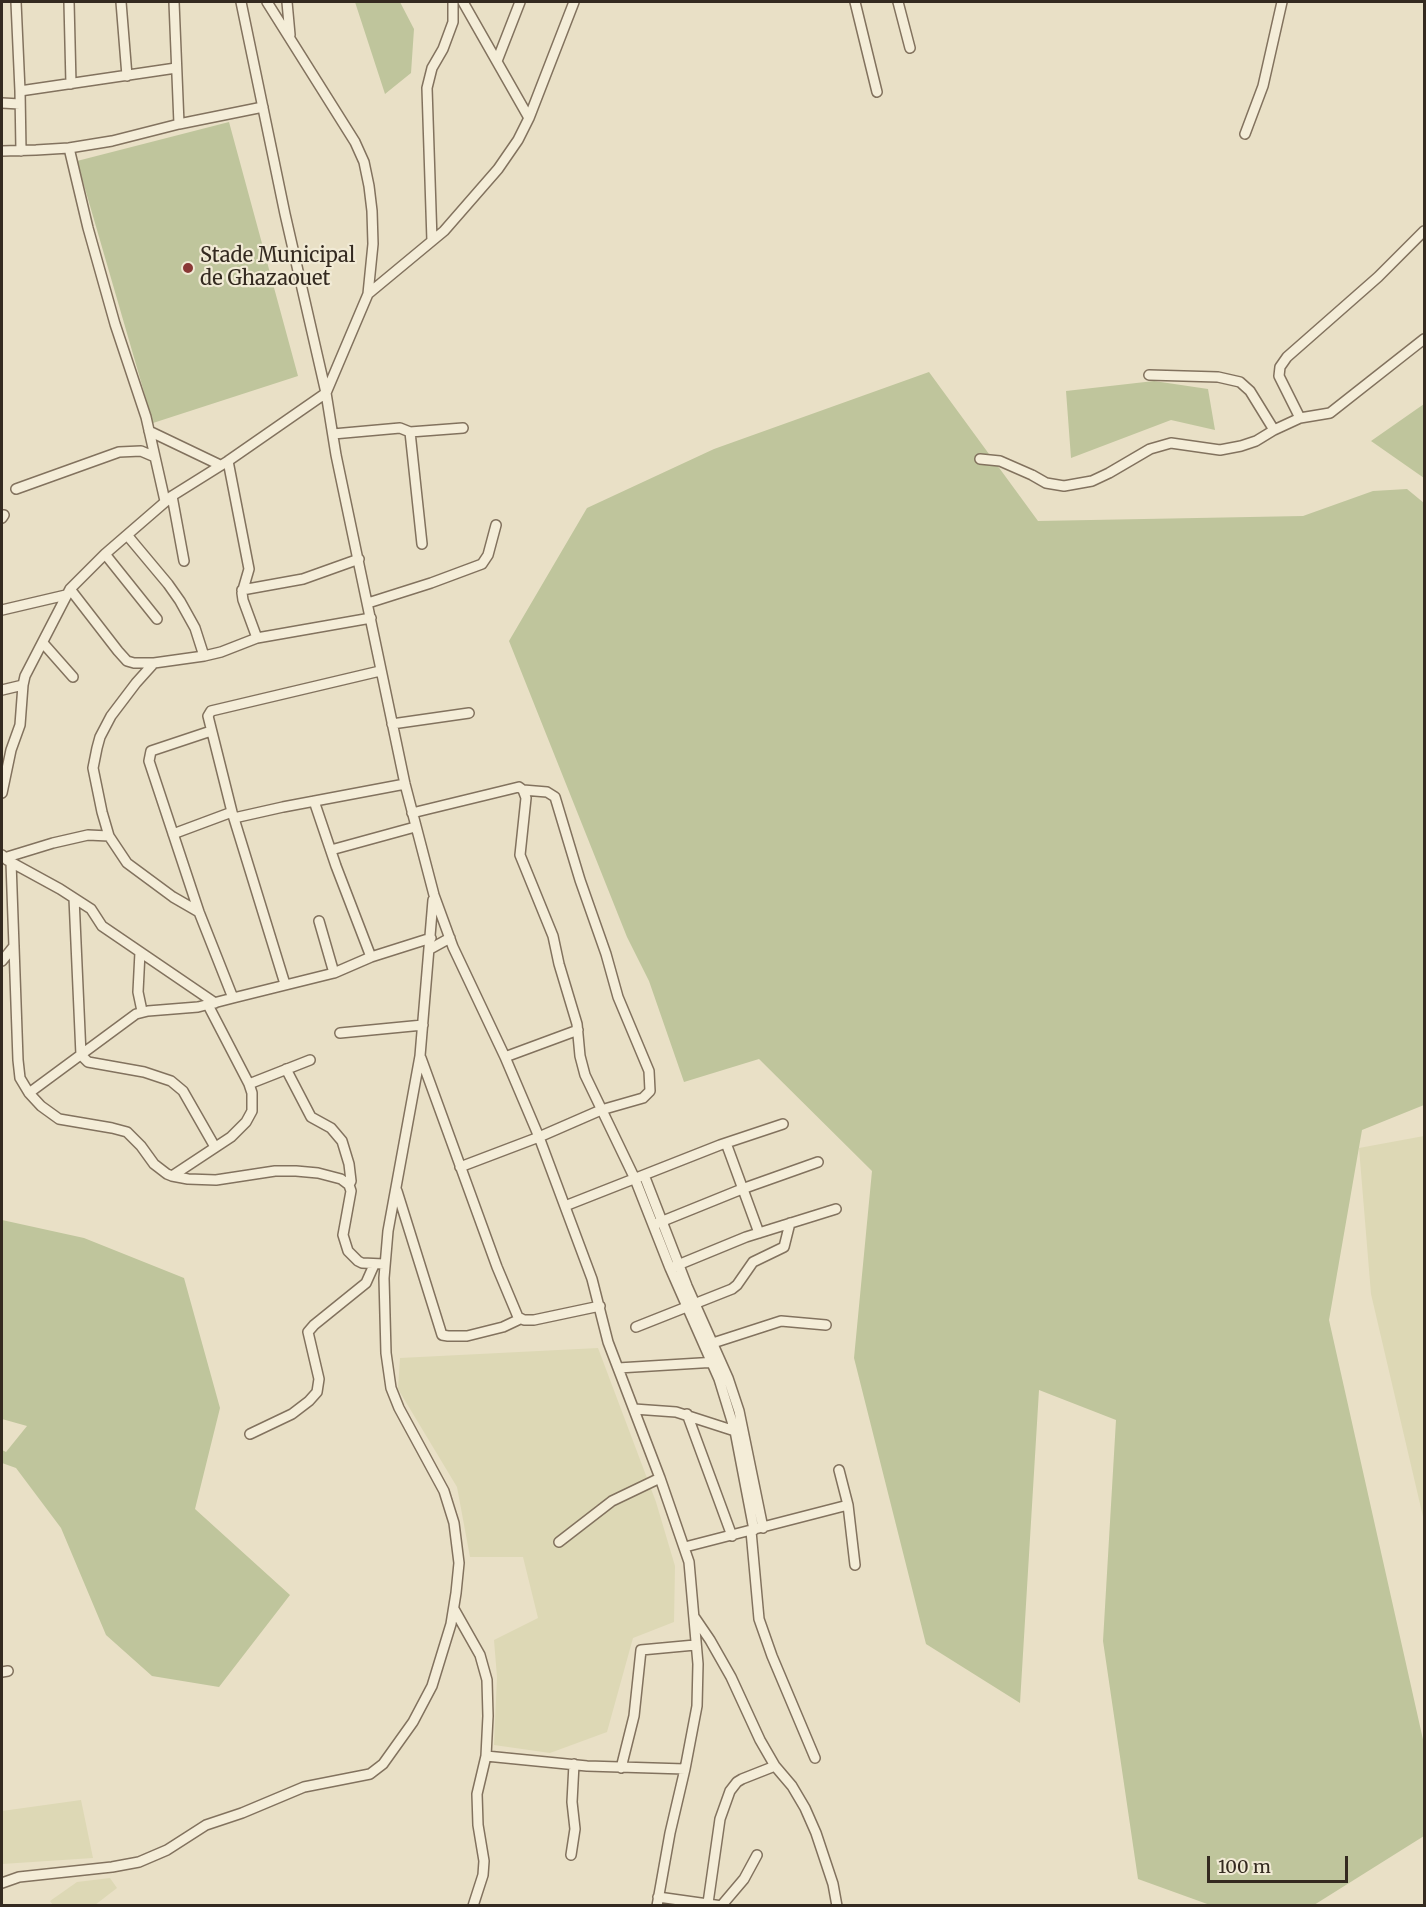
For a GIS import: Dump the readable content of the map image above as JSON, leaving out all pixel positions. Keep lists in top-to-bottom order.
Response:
{
  "places": ["Stade Municipal de Ghazaouet"],
  "scale_bar": "100 m"
}
